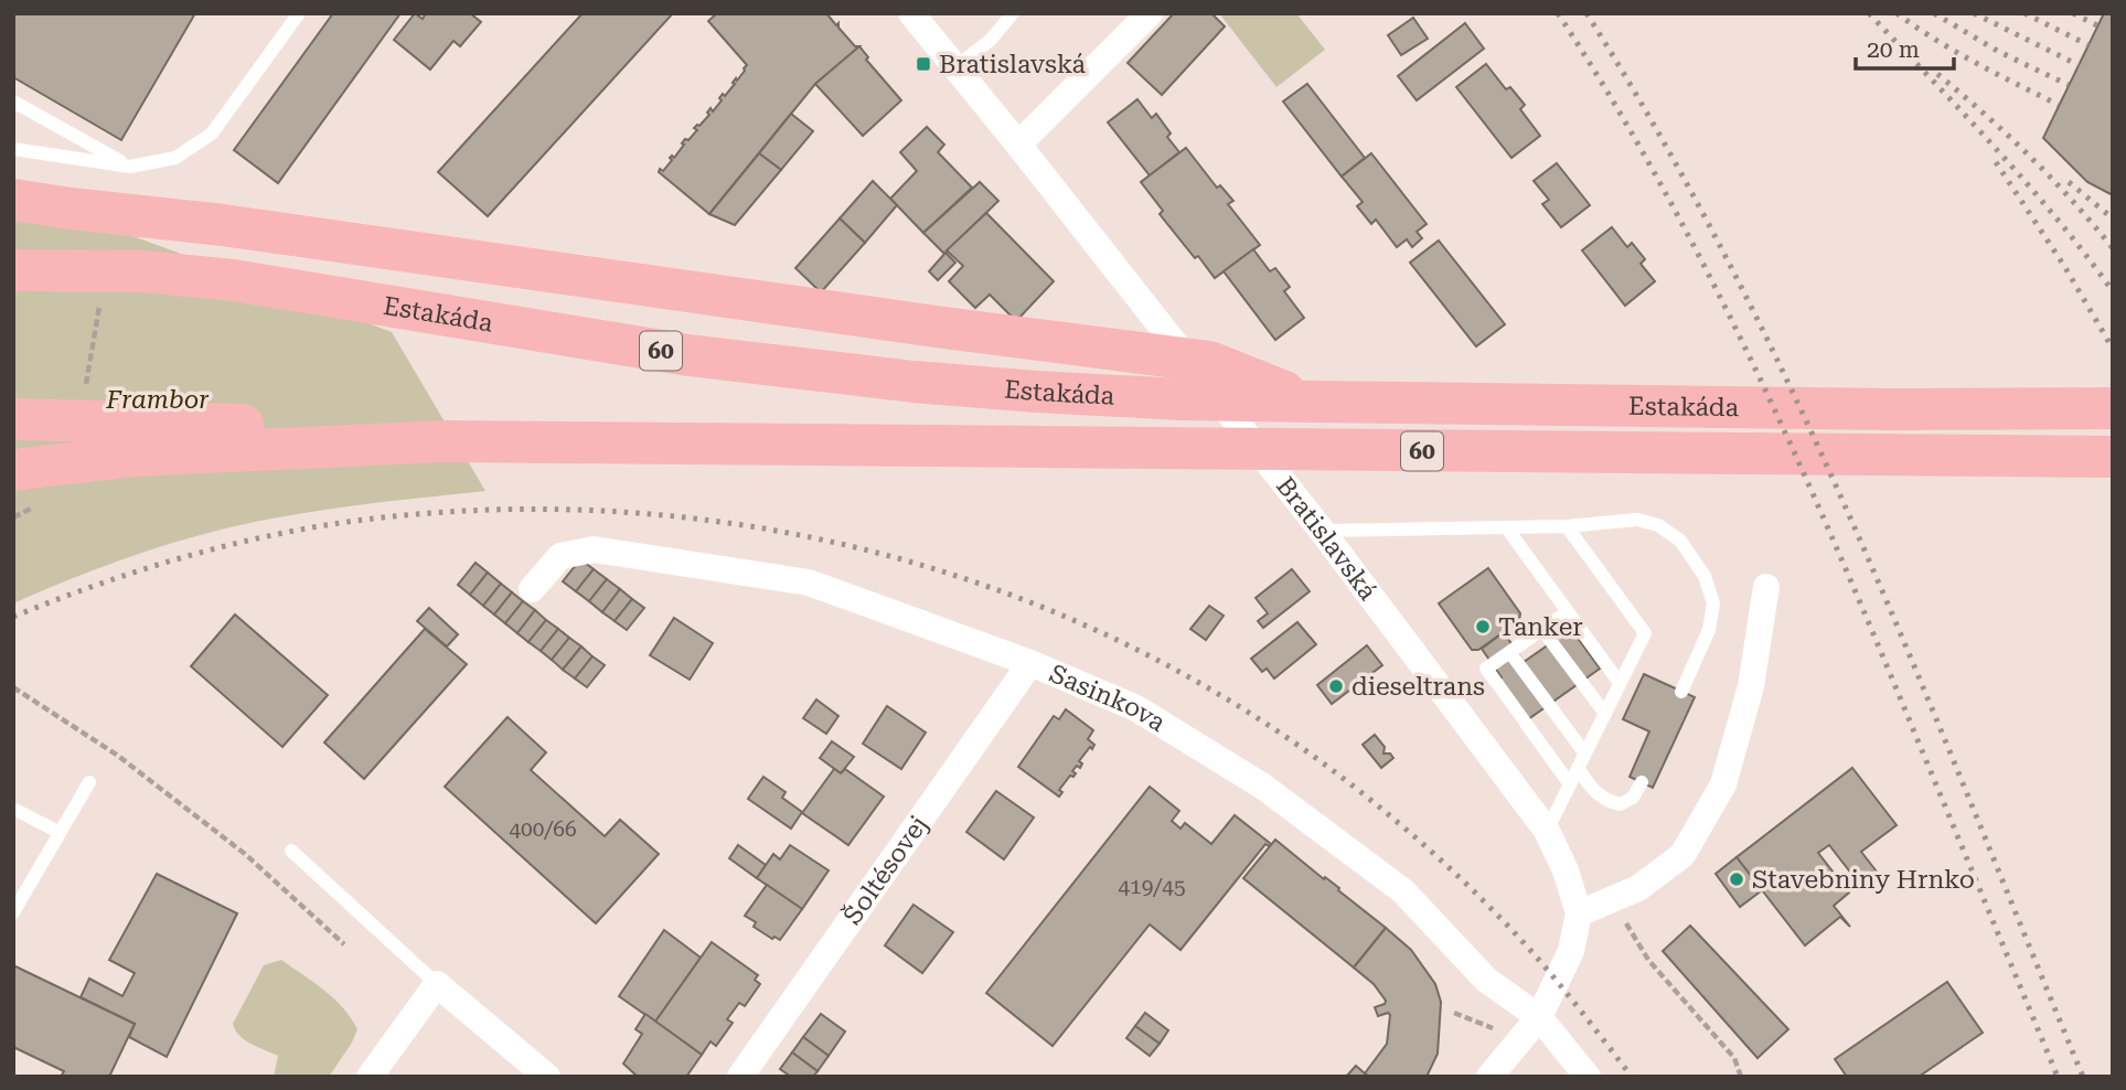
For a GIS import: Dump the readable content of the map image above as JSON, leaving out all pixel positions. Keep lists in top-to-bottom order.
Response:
{
  "streets": {
    "main road": ["Estakáda", "60"],
    "street": ["Bratislavská", "Sasinkova", "Šoltésovej"]
  },
  "crossings": [
    ["Bratislavská", "Sasinkova"],
    ["Sasinkova", "Šoltésovej"]
  ],
  "parks": ["Frambor"],
  "places": {
    "transit": ["Bratislavská"],
    "other": ["Tanker", "dieseltrans", "Stavebniny Hrnko"]
  },
  "house_numbers": ["400/66", "419/45"],
  "scale_bar": "20 m"
}
